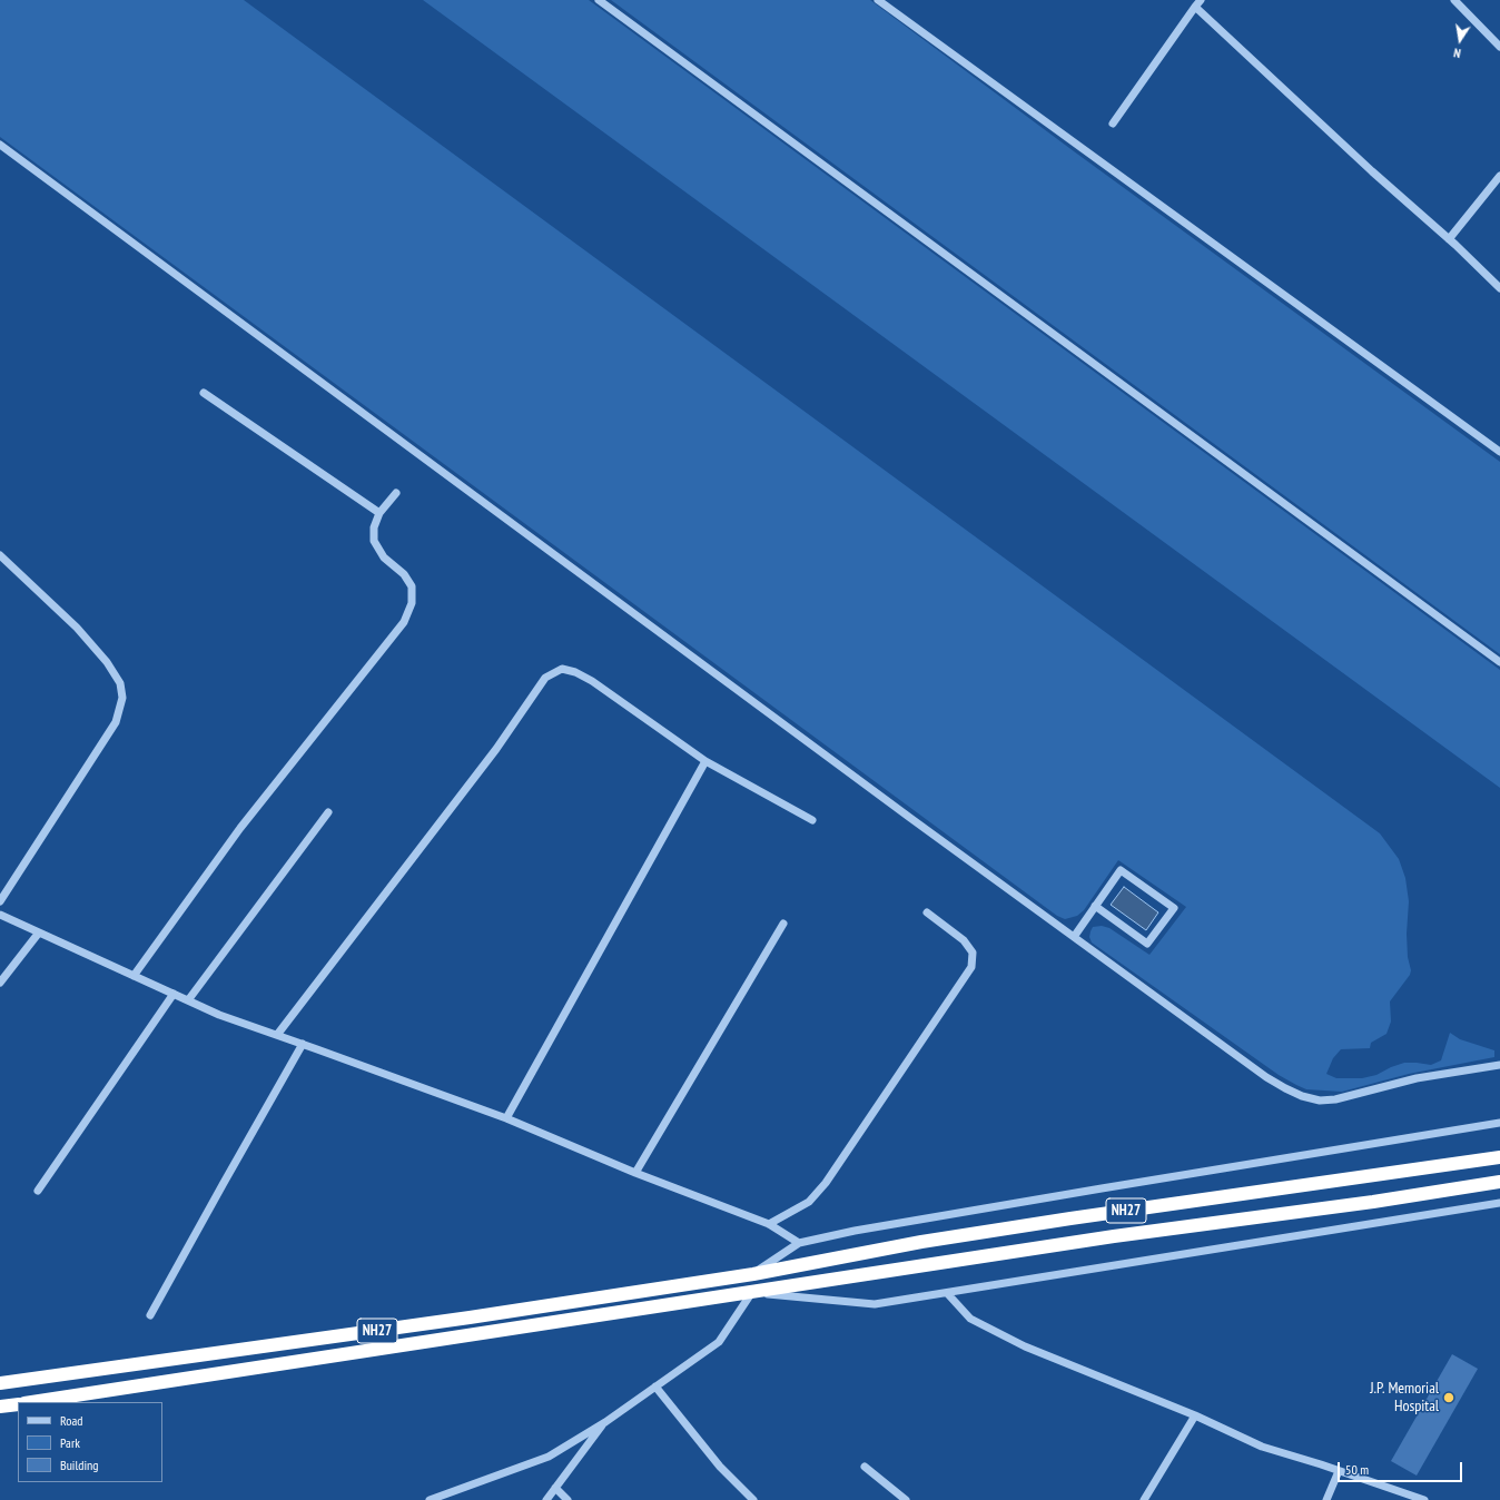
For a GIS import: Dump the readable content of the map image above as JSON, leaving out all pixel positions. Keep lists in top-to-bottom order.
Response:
{
  "streets": {
    "highway": ["NH27"]
  },
  "places": ["J.P. Memorial Hospital"],
  "legend": ["Road", "Park", "Building"],
  "scale_bar": "50 m",
  "north": "bottom"
}
